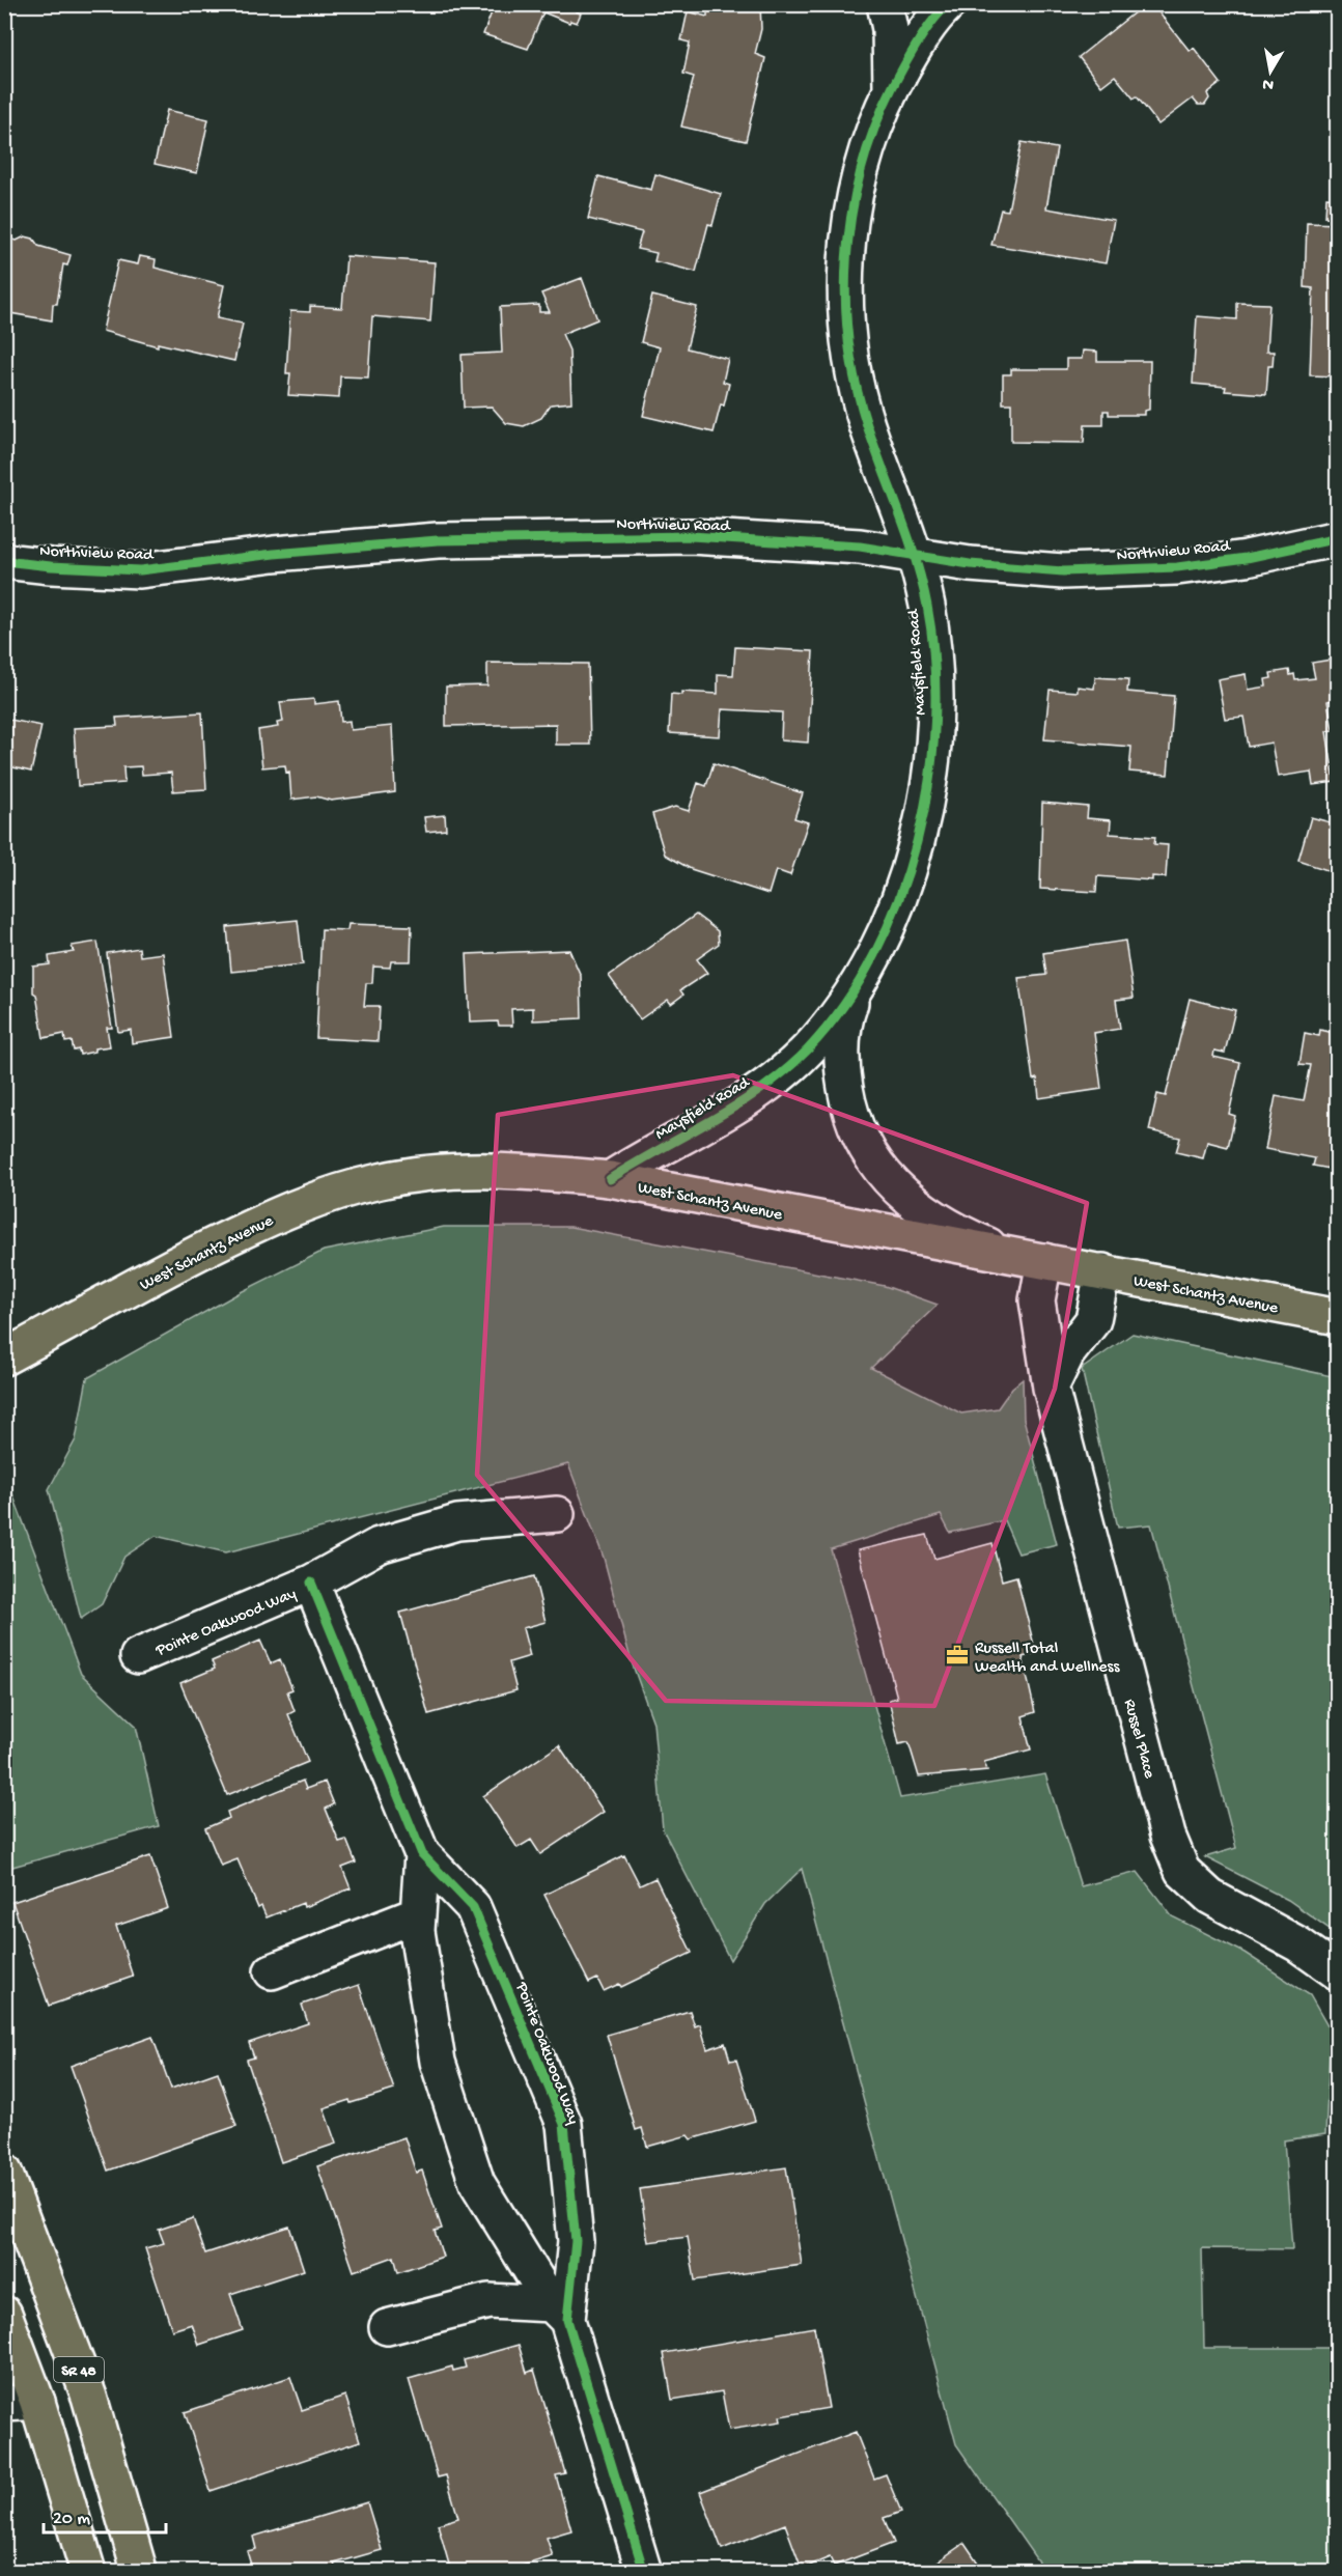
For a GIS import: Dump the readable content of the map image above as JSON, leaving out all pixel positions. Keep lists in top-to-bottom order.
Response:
{
  "streets": {
    "main road": ["West Schantz Avenue", "SR 48"],
    "street": [
      "Northview Road",
      "Maysfield Road",
      "Pointe Oakwood Way",
      "Russel Place"
    ]
  },
  "crossings": [
    ["Northview Road", "Maysfield Road"],
    ["Maysfield Road", "West Schantz Avenue"],
    ["Maysfield Road", "Russel Place"],
    ["West Schantz Avenue", "Russel Place"]
  ],
  "places": {
    "office": ["Russell Total Wealth and Wellness"]
  },
  "scale_bar": "20 m",
  "north": "bottom"
}
